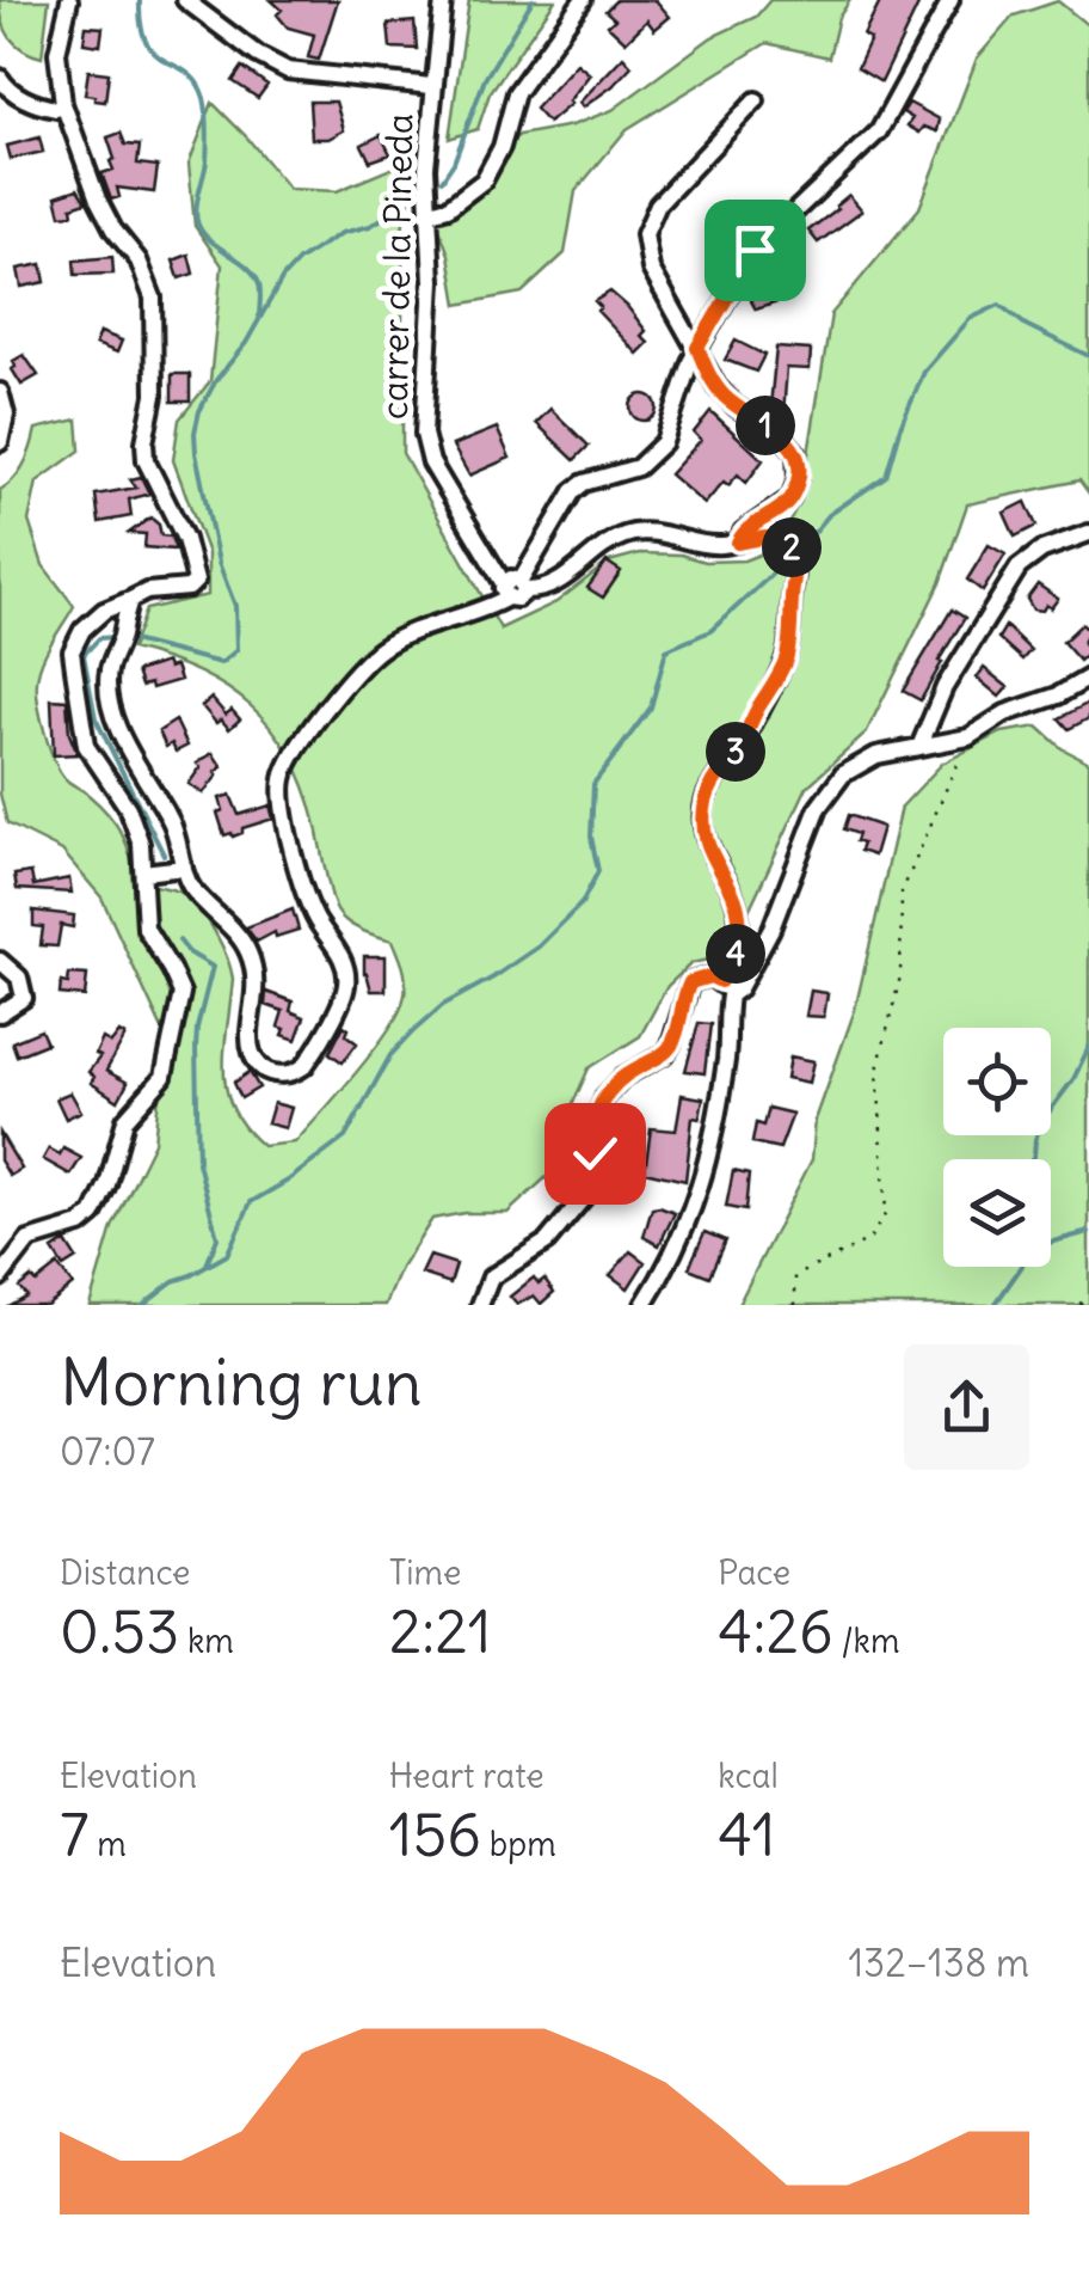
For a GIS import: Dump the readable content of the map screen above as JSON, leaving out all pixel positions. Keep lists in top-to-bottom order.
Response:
{
  "streets": {
    "street": ["carrer de la Pineda"]
  },
  "page": {
    "pins": [
      "1",
      "2",
      "3",
      "4"
    ],
    "heading": ["Morning run", "07:07"],
    "stats": [
      ["Distance", "0.53 km"],
      ["Time", "2:21"],
      ["Pace", "4:26 /km"],
      ["Elevation", "7 m"],
      ["Heart rate", "156 bpm"],
      ["kcal", "41"]
    ],
    "chart": ["Elevation", "132–138 m"]
  }
}
